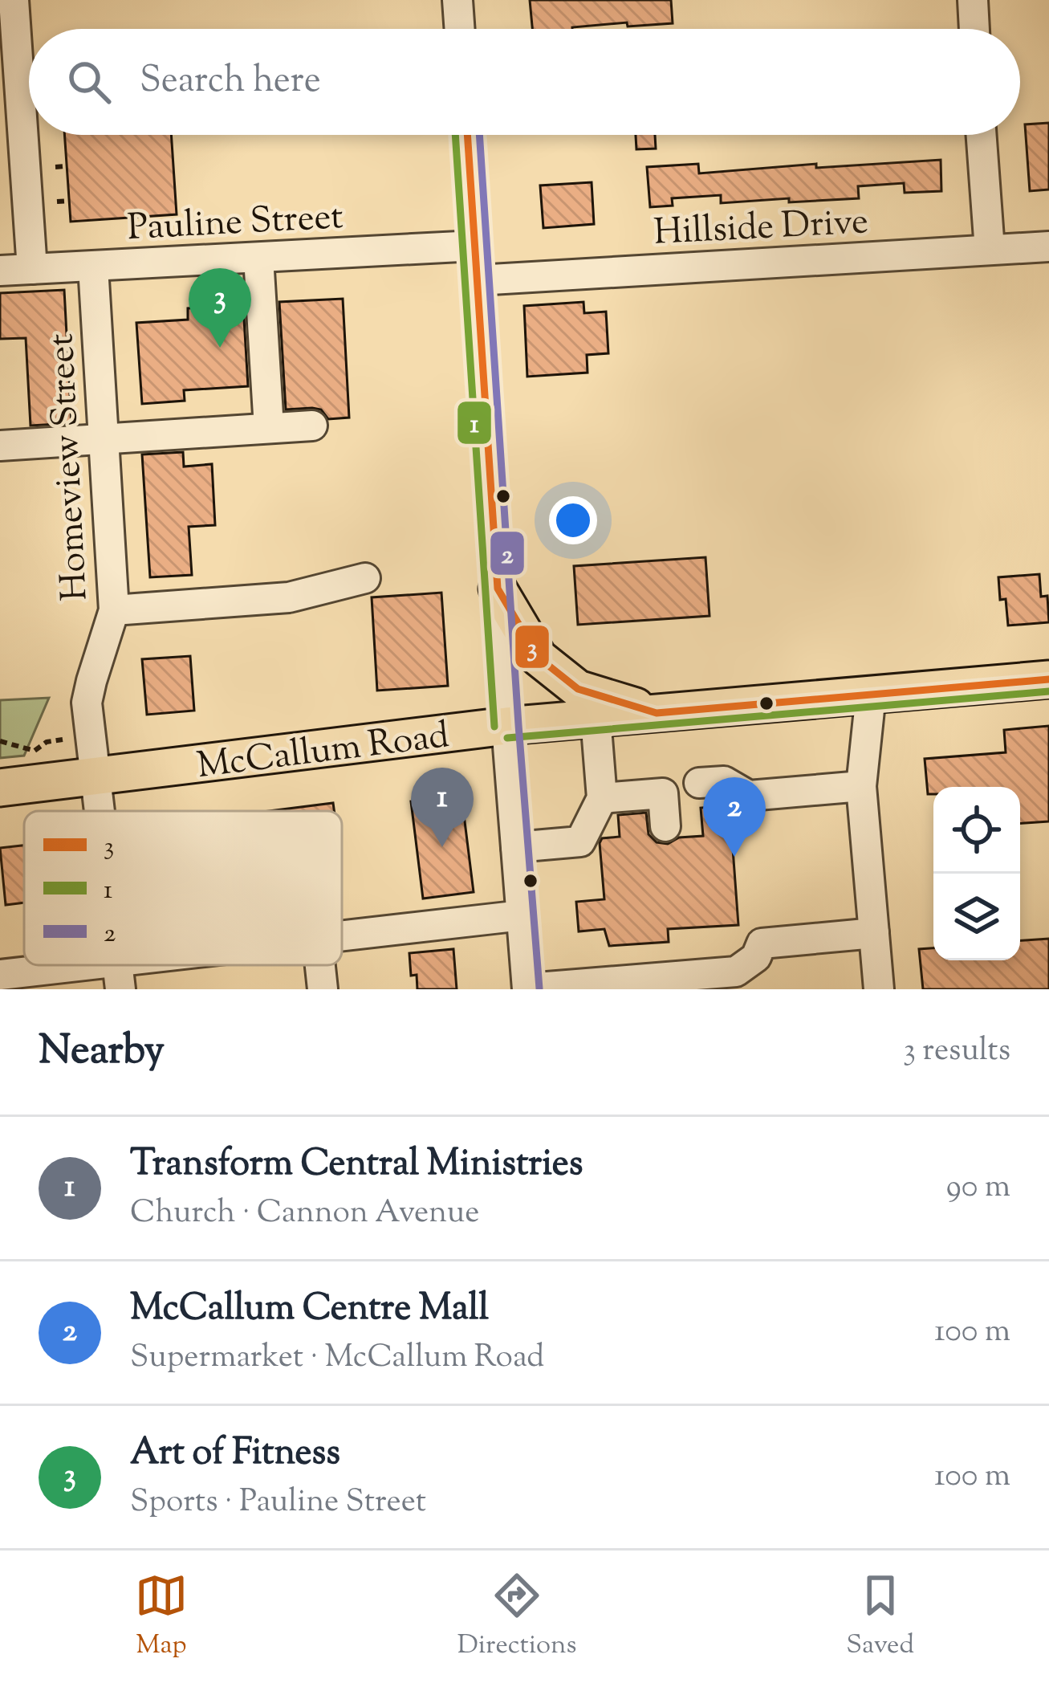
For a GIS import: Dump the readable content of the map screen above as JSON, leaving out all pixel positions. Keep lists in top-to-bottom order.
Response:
{
  "streets": {
    "main road": ["McCallum Road"],
    "street": ["Pauline Street", "Hillside Drive", "Homeview Street"]
  },
  "crossings": [
    ["Pauline Street", "Homeview Street"],
    ["Homeview Street", "McCallum Road"]
  ],
  "lines": ["transit line 3", "transit line 1", "transit line 2"],
  "legend": ["3", "1", "2"],
  "page": {
    "search": "Search here",
    "pins": ["3", "1", "2"],
    "heading": ["Nearby", "3 results"],
    "list": [
      {
        "mark": "1",
        "name": "Transform Central Ministries",
        "note": "Church · Cannon Avenue",
        "value": "90 m"
      },
      {
        "mark": "2",
        "name": "McCallum Centre Mall",
        "note": "Supermarket · McCallum Road",
        "value": "100 m"
      },
      {
        "mark": "3",
        "name": "Art of Fitness",
        "note": "Sports · Pauline Street",
        "value": "100 m"
      }
    ],
    "nav": ["Map", "Directions", "Saved"]
  }
}
